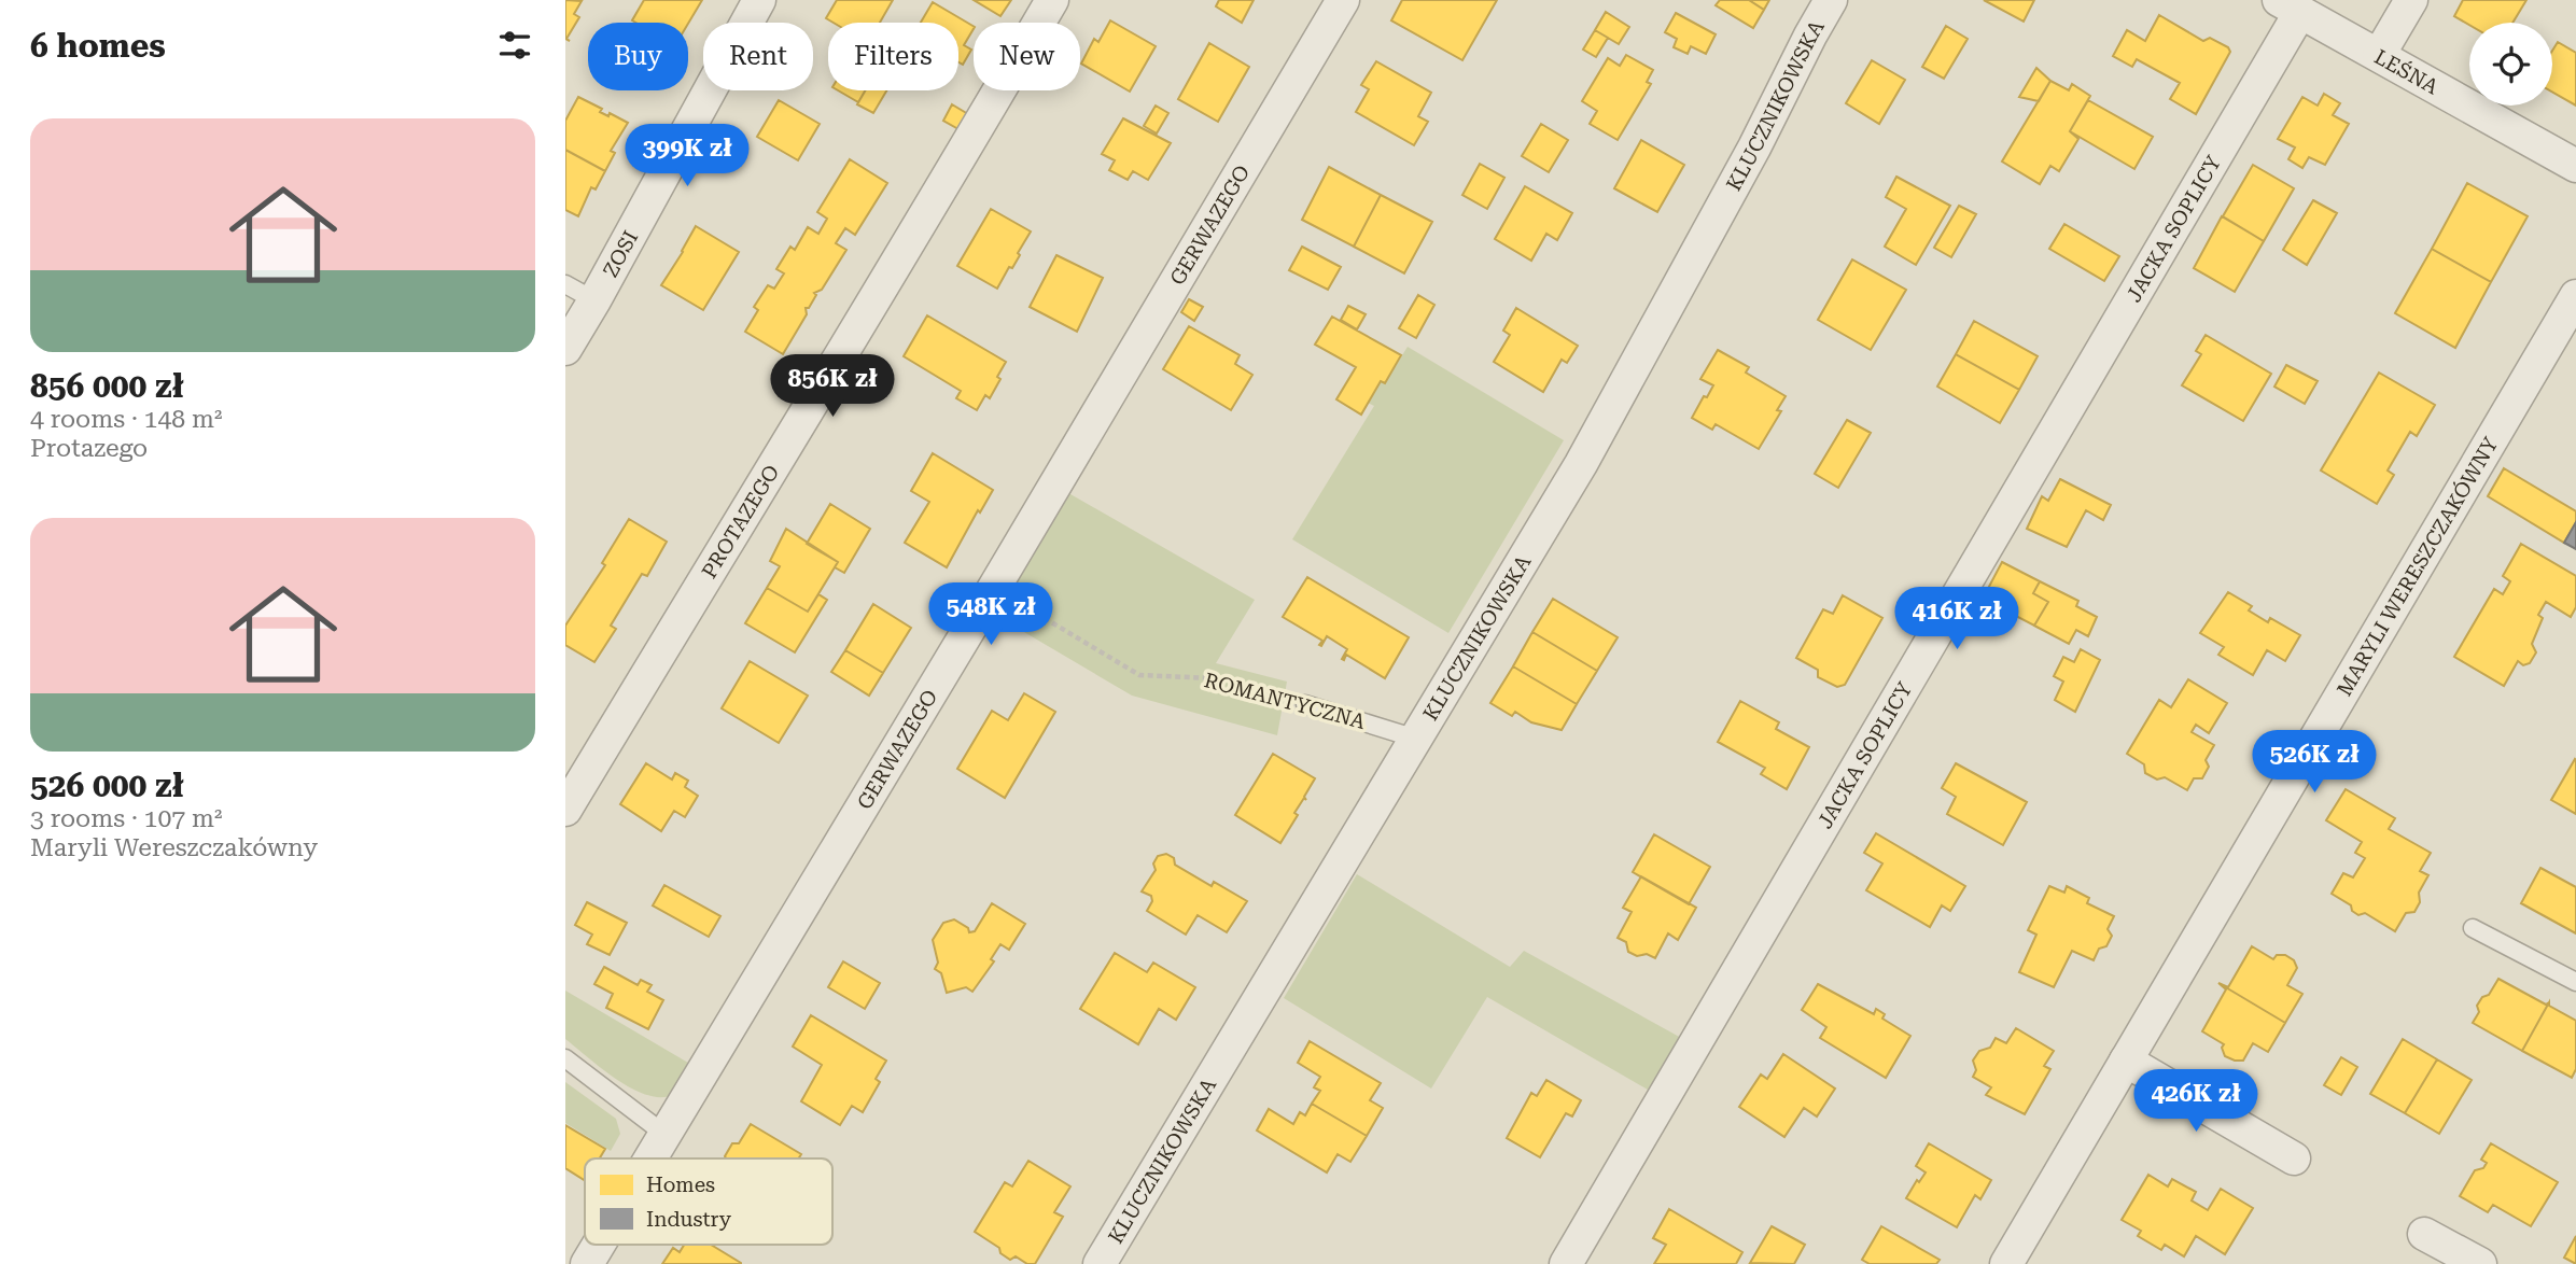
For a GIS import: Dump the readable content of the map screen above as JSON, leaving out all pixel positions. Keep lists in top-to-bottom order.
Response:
{
  "streets": {
    "street": [
      "LEŚNA",
      "KLUCZNIKOWSKA",
      "GERWAZEGO",
      "JACKA SOPLICY",
      "ZOSI",
      "PROTAZEGO",
      "MARYLI WERESZCZAKÓWNY"
    ],
    "lane": ["ROMANTYCZNA"]
  },
  "crossings": [
    ["LEŚNA", "JACKA SOPLICY"],
    ["KLUCZNIKOWSKA", "ROMANTYCZNA"],
    ["GERWAZEGO", "ROMANTYCZNA"]
  ],
  "legend": ["Homes", "Industry"],
  "page": {
    "heading": "6 homes",
    "chip": [
      "Buy",
      "Rent",
      "Filters",
      "New"
    ],
    "list": [
      {
        "name": "856 000 zł",
        "note": "4 rooms · 148 m² · Protazego"
      },
      {
        "name": "526 000 zł",
        "note": "3 rooms · 107 m² · Maryli Wereszczakówny"
      }
    ],
    "price": [
      "399K zł",
      "856K zł",
      "548K zł",
      "416K zł",
      "526K zł",
      "426K zł"
    ]
  }
}
